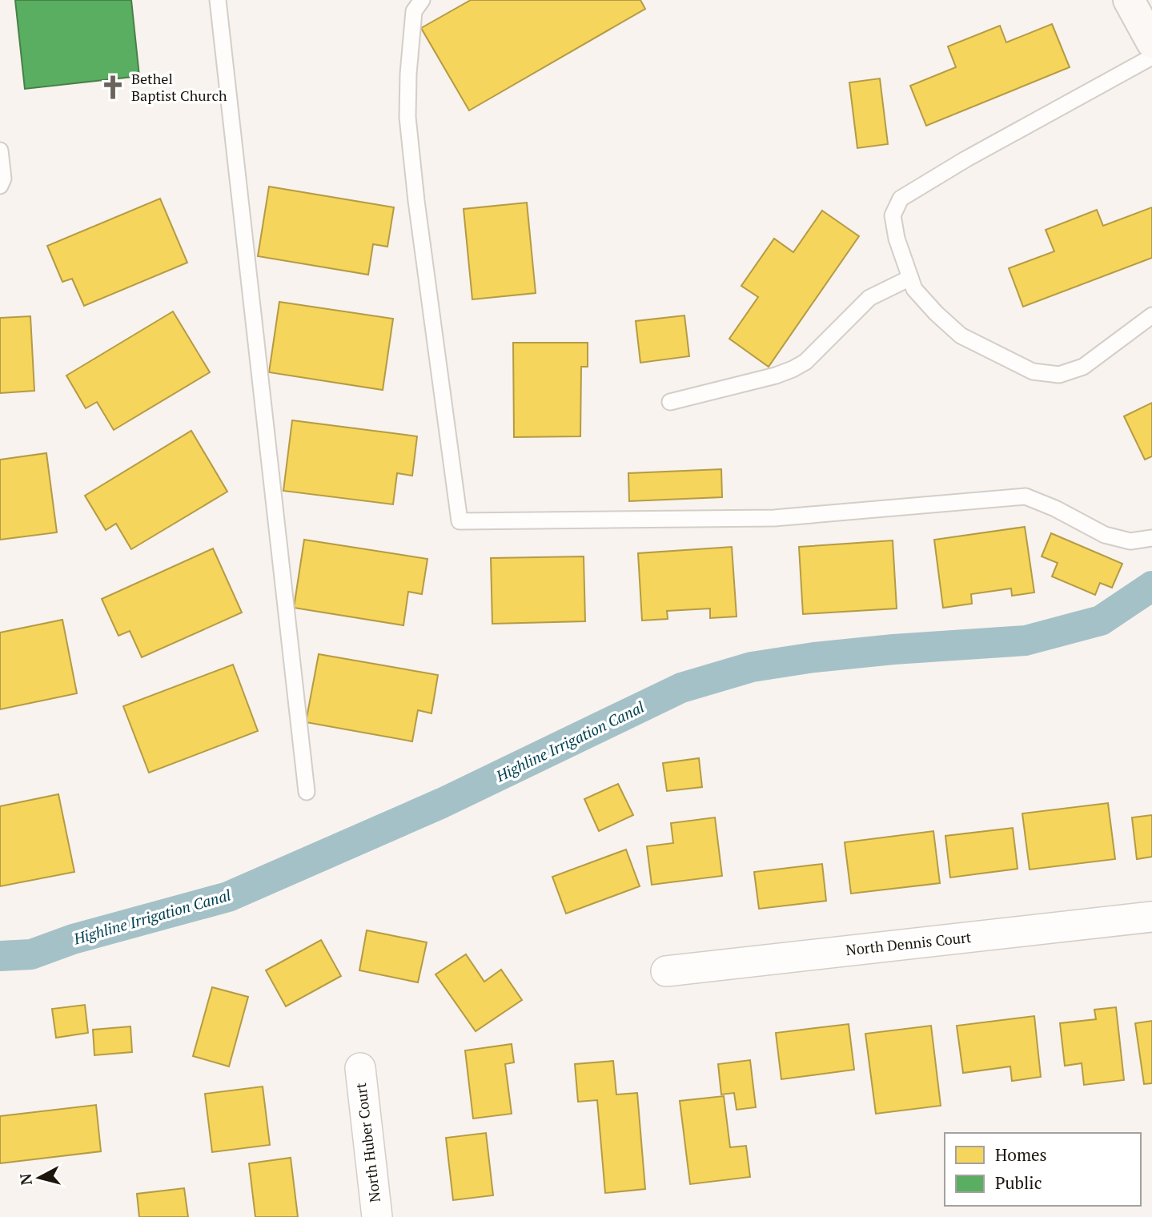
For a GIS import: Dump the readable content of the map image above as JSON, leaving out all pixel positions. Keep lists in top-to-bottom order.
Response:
{
  "streets": {
    "street": ["North Dennis Court", "North Huber Court"]
  },
  "water": ["Highline Irrigation Canal"],
  "places": {
    "church": ["Bethel Baptist Church"]
  },
  "legend": ["Homes", "Public"],
  "north": "left"
}
